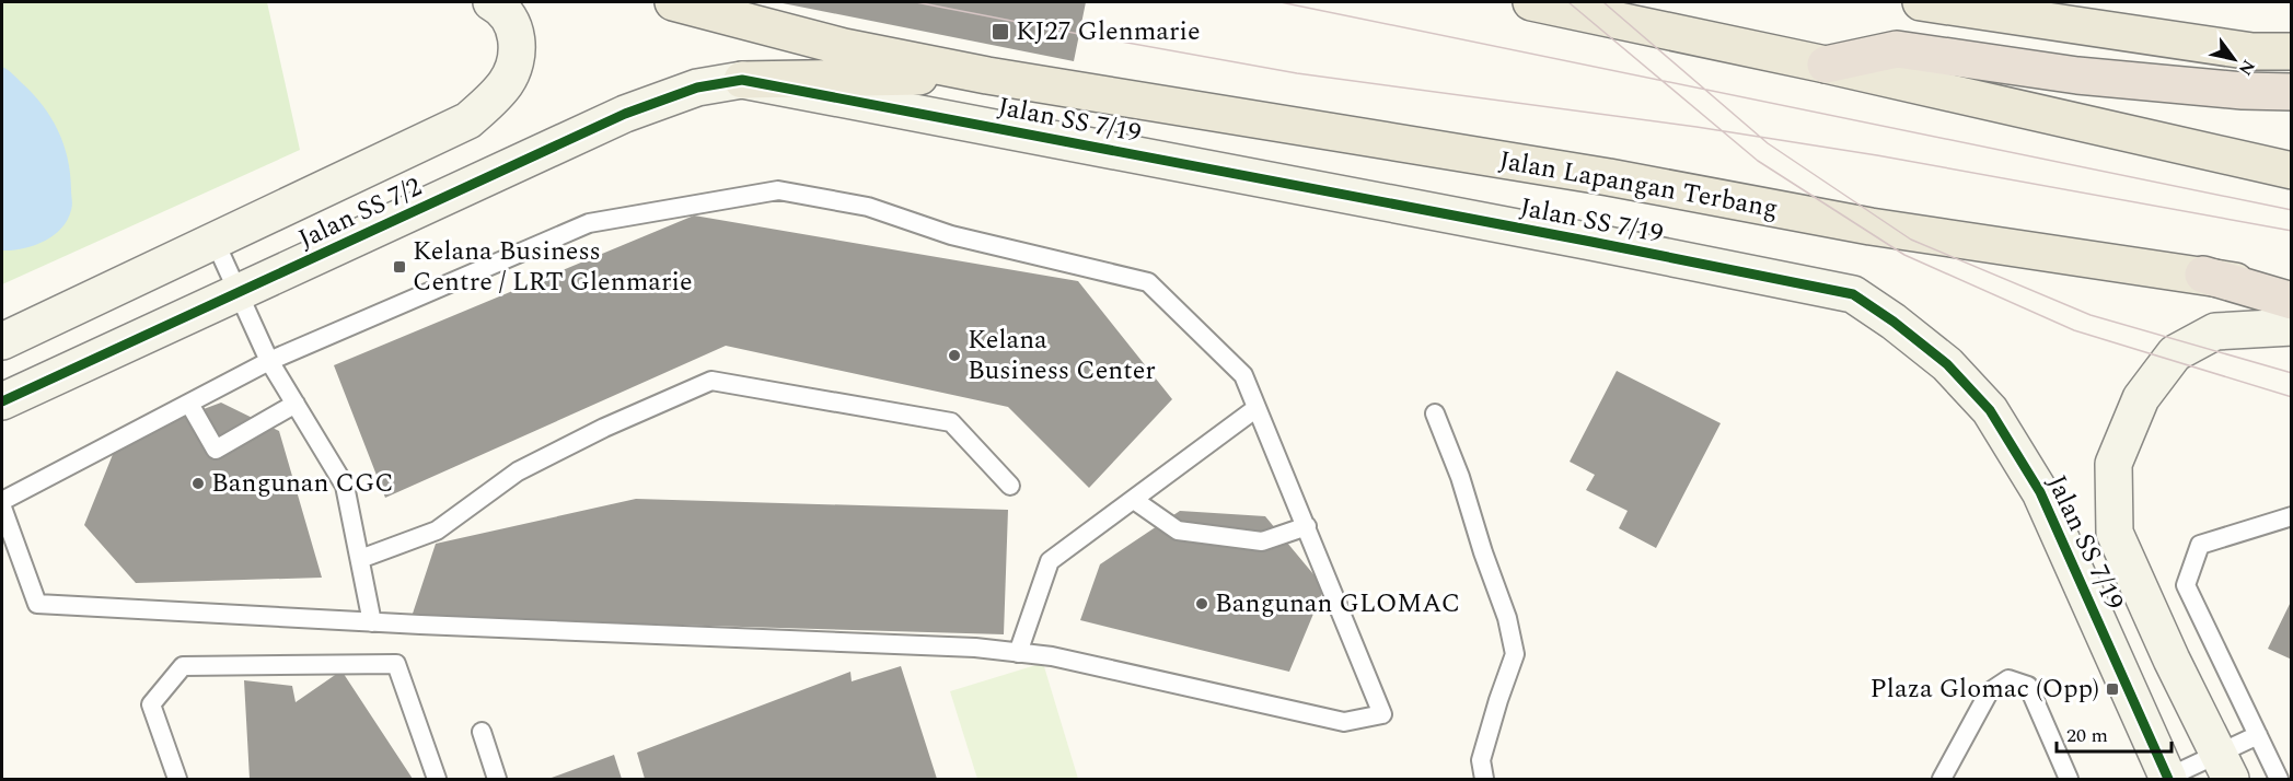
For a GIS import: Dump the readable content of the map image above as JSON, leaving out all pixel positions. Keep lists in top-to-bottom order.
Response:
{
  "streets": {
    "main road": ["Jalan Lapangan Terbang"],
    "street": ["Jalan SS 7/19", "Jalan SS 7/2"]
  },
  "crossings": [
    ["Jalan SS 7/19", "Jalan SS 7/2"]
  ],
  "places": {
    "transit": ["KJ27 Glenmarie", "Kelana Business Centre / LRT Glenmarie", "Plaza Glomac (Opp)"],
    "other": ["Kelana Business Center", "Bangunan CGC", "Bangunan GLOMAC"]
  },
  "scale_bar": "20 m",
  "north": "bottom right"
}
